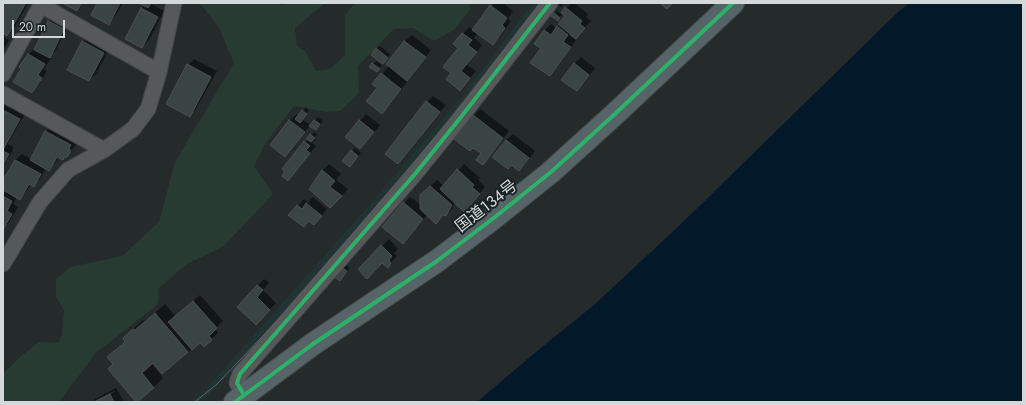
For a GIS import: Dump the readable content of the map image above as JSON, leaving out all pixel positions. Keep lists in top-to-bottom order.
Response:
{
  "streets": {
    "highway": ["国道134号"]
  },
  "scale_bar": "20 m"
}
